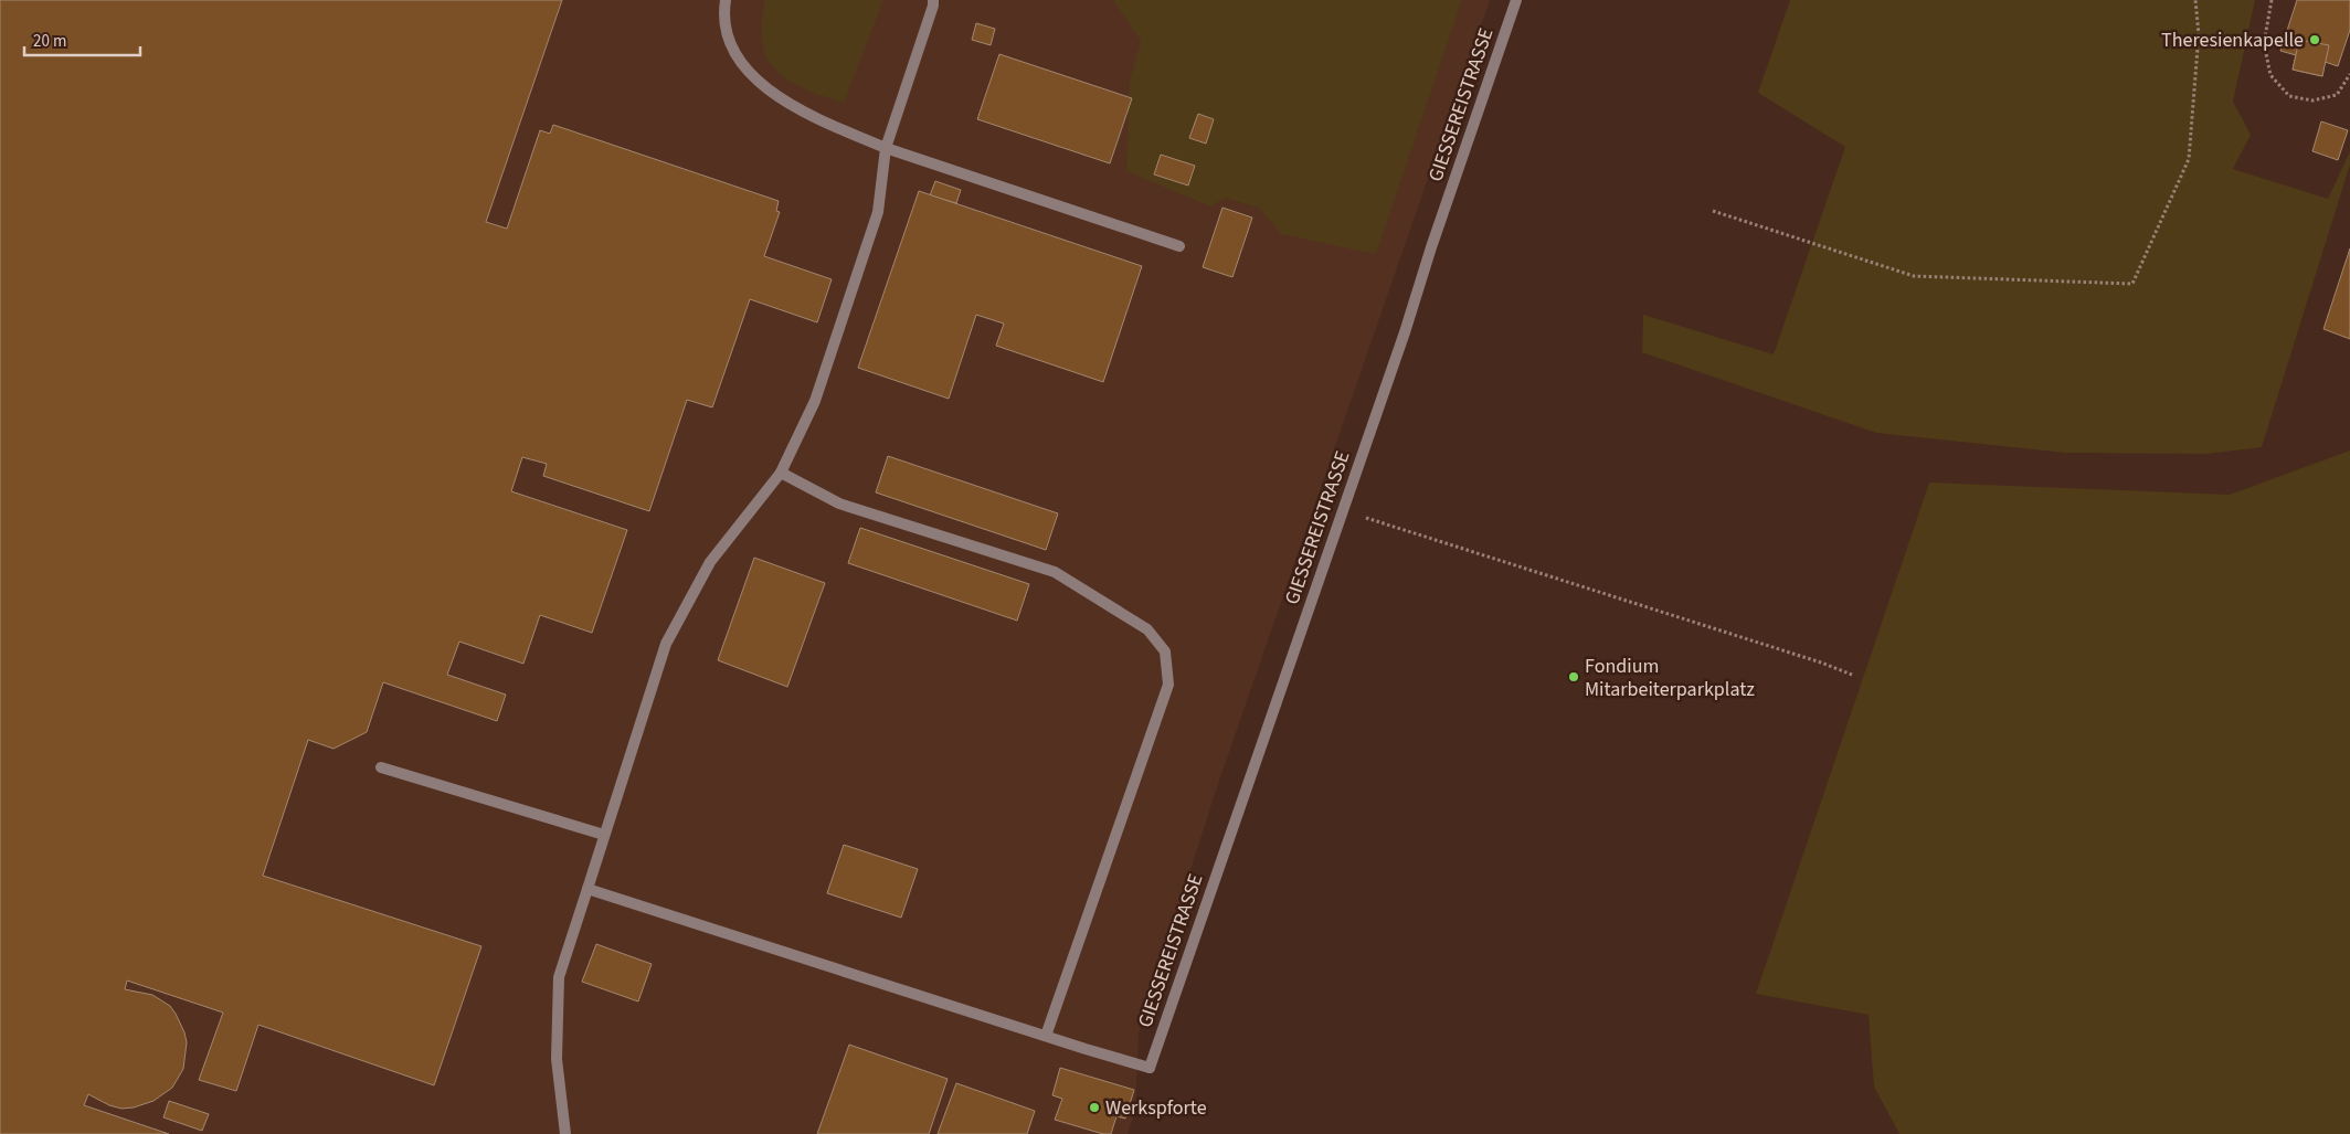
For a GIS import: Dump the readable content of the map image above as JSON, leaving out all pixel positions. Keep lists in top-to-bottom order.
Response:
{
  "streets": {
    "street": ["GIESSEREISTRASSE"]
  },
  "places": ["Theresienkapelle", "Fondium Mitarbeiterparkplatz", "Werkspforte"],
  "scale_bar": "20 m"
}
